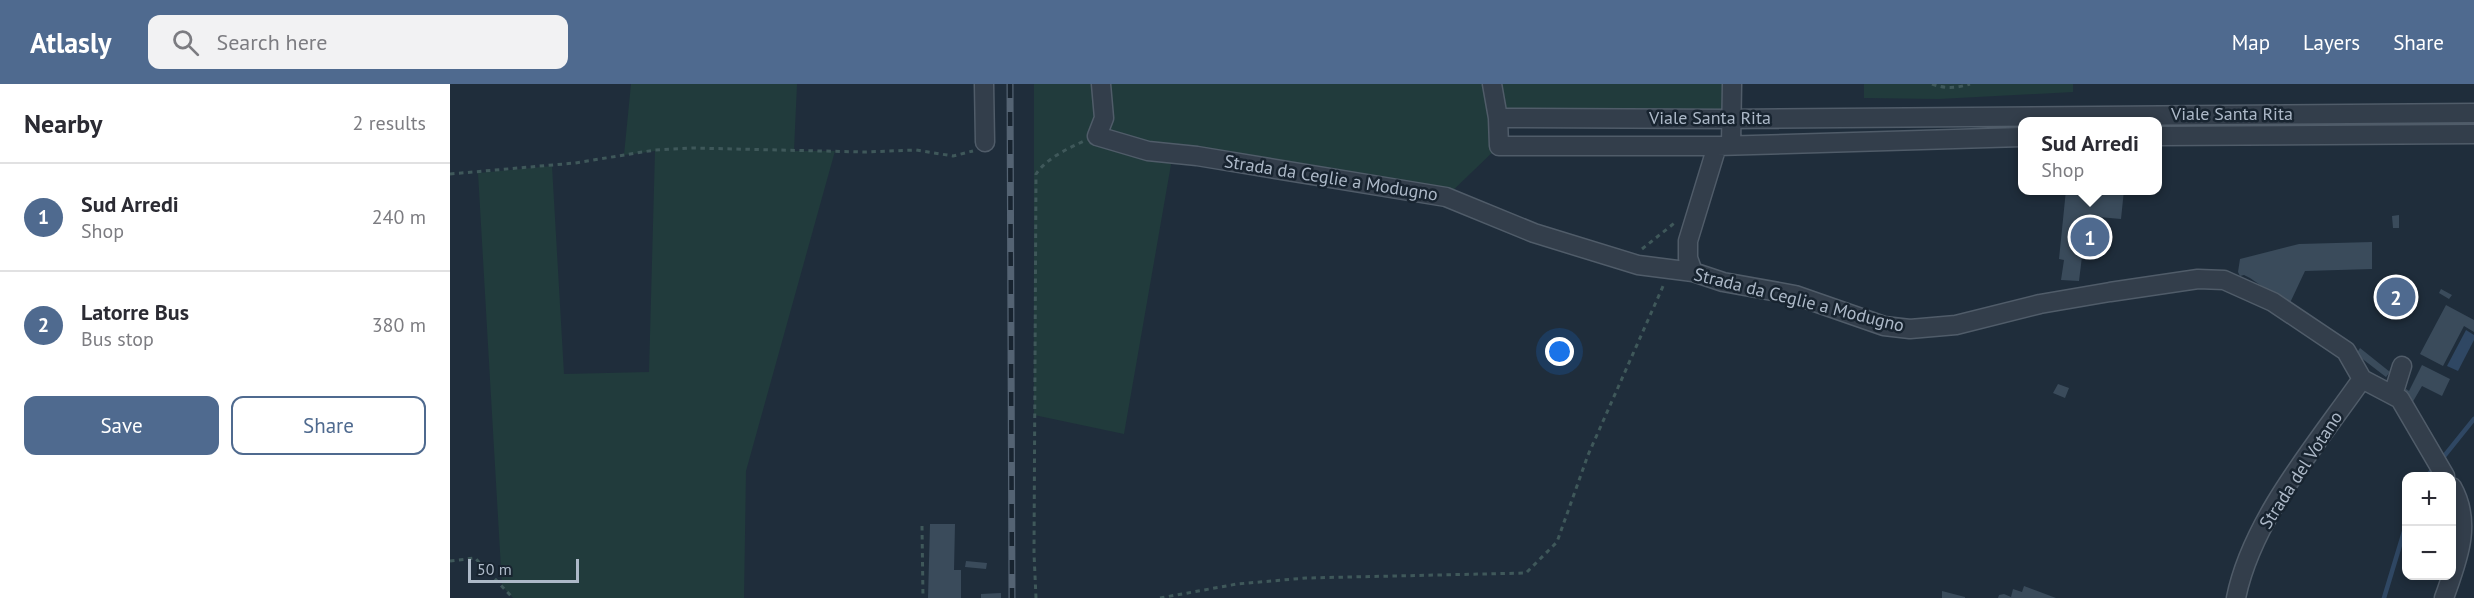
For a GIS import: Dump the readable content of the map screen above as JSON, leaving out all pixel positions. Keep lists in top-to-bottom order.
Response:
{
  "streets": {
    "street": ["Viale Santa Rita", "Strada da Ceglie a Modugno", "Strada del Votano"]
  },
  "crossings": [
    ["Strada da Ceglie a Modugno", "Strada del Votano"]
  ],
  "scale_bar": "50 m",
  "page": {
    "header": "Atlasly",
    "search": "Search here",
    "nav": ["Map", "Layers", "Share"],
    "heading": ["Nearby", "2 results"],
    "popup": ["Sud Arredi", "Shop"],
    "list": [
      {
        "mark": "1",
        "name": "Sud Arredi",
        "note": "Shop",
        "value": "240 m"
      },
      {
        "mark": "2",
        "name": "Latorre Bus",
        "note": "Bus stop",
        "value": "380 m"
      }
    ],
    "pins": ["1", "2"],
    "buttons": ["Save", "Share"],
    "map_buttons": ["+", "−"],
    "scale": "50 m"
  }
}
